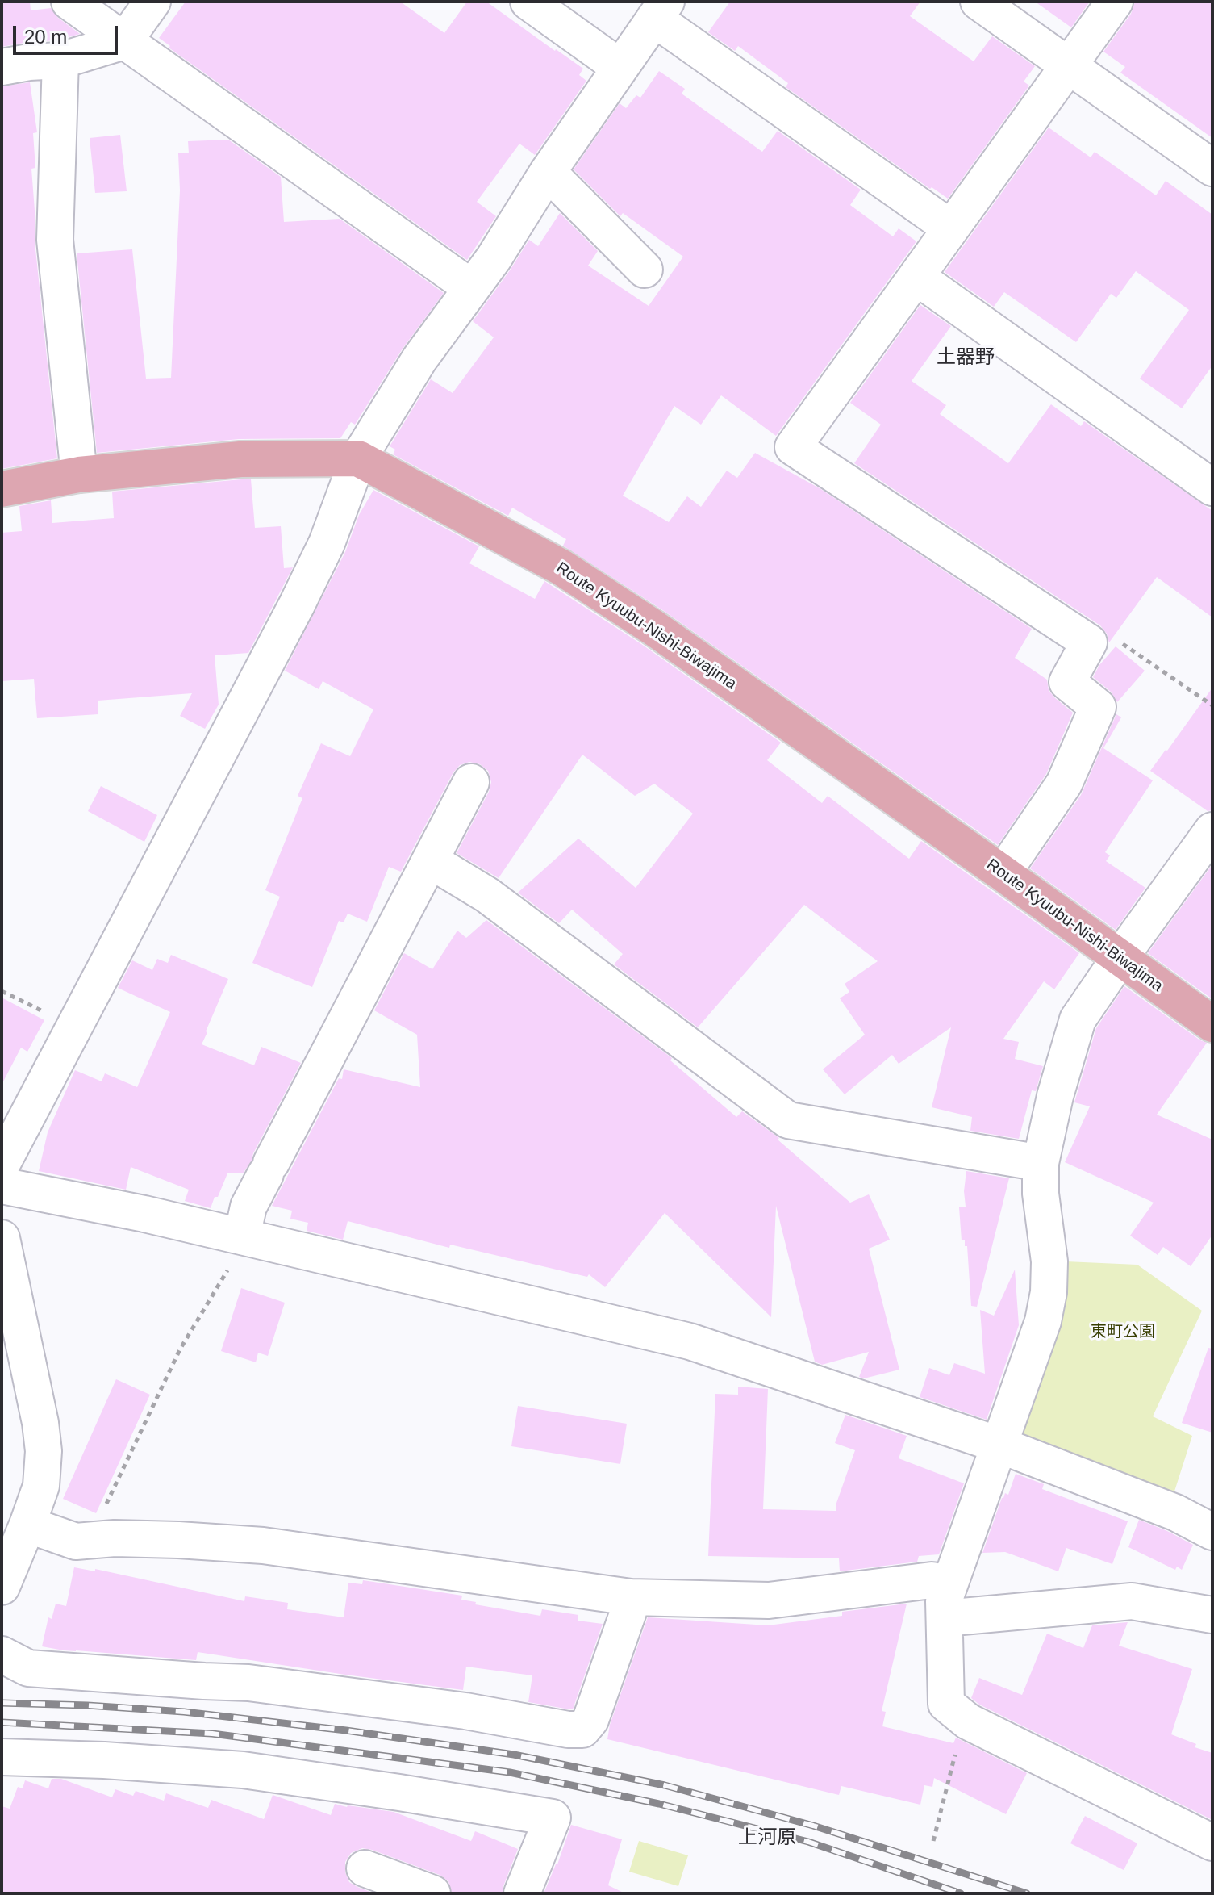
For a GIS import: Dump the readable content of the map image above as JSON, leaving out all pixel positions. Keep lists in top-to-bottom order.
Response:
{
  "streets": {
    "main road": ["Route Kyuubu-Nishi-Biwajima"]
  },
  "districts": ["土器野", "上河原"],
  "parks": ["東町公園"],
  "scale_bar": "20 m"
}
